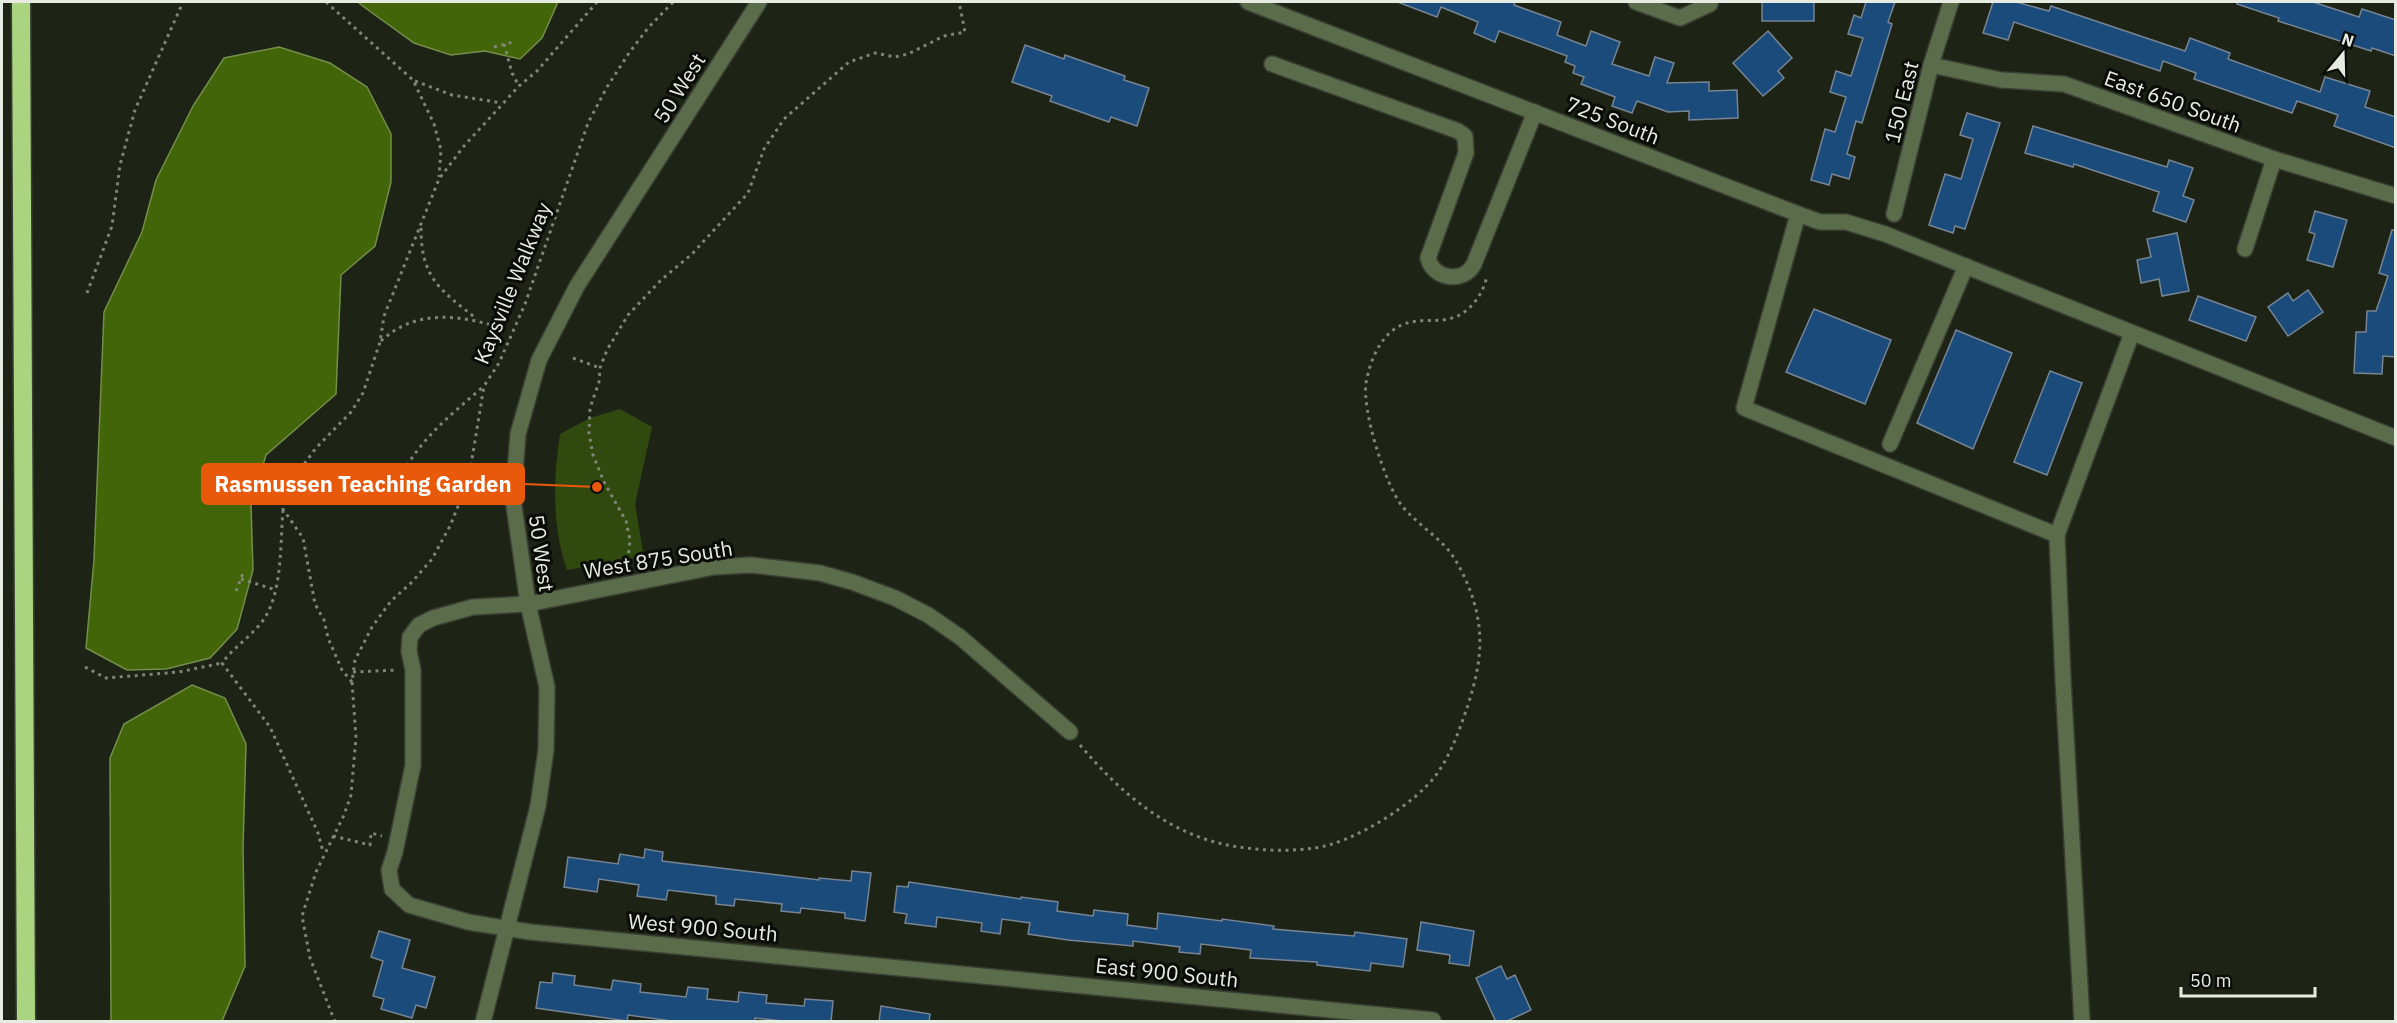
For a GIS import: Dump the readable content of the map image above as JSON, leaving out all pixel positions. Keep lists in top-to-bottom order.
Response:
{
  "streets": {
    "street": [
      "50 West",
      "East 650 South",
      "150 East",
      "725 South",
      "West 875 South",
      "West 900 South",
      "East 900 South"
    ],
    "path": ["Kaysville Walkway"]
  },
  "crossings": [
    ["50 West", "West 875 South"],
    ["50 West", "West 900 South"],
    ["East 650 South", "150 East"],
    ["West 875 South", "West 900 South"],
    ["West 900 South", "East 900 South"]
  ],
  "places": ["Rasmussen Teaching Garden"],
  "scale_bar": "50 m",
  "north": "top"
}
